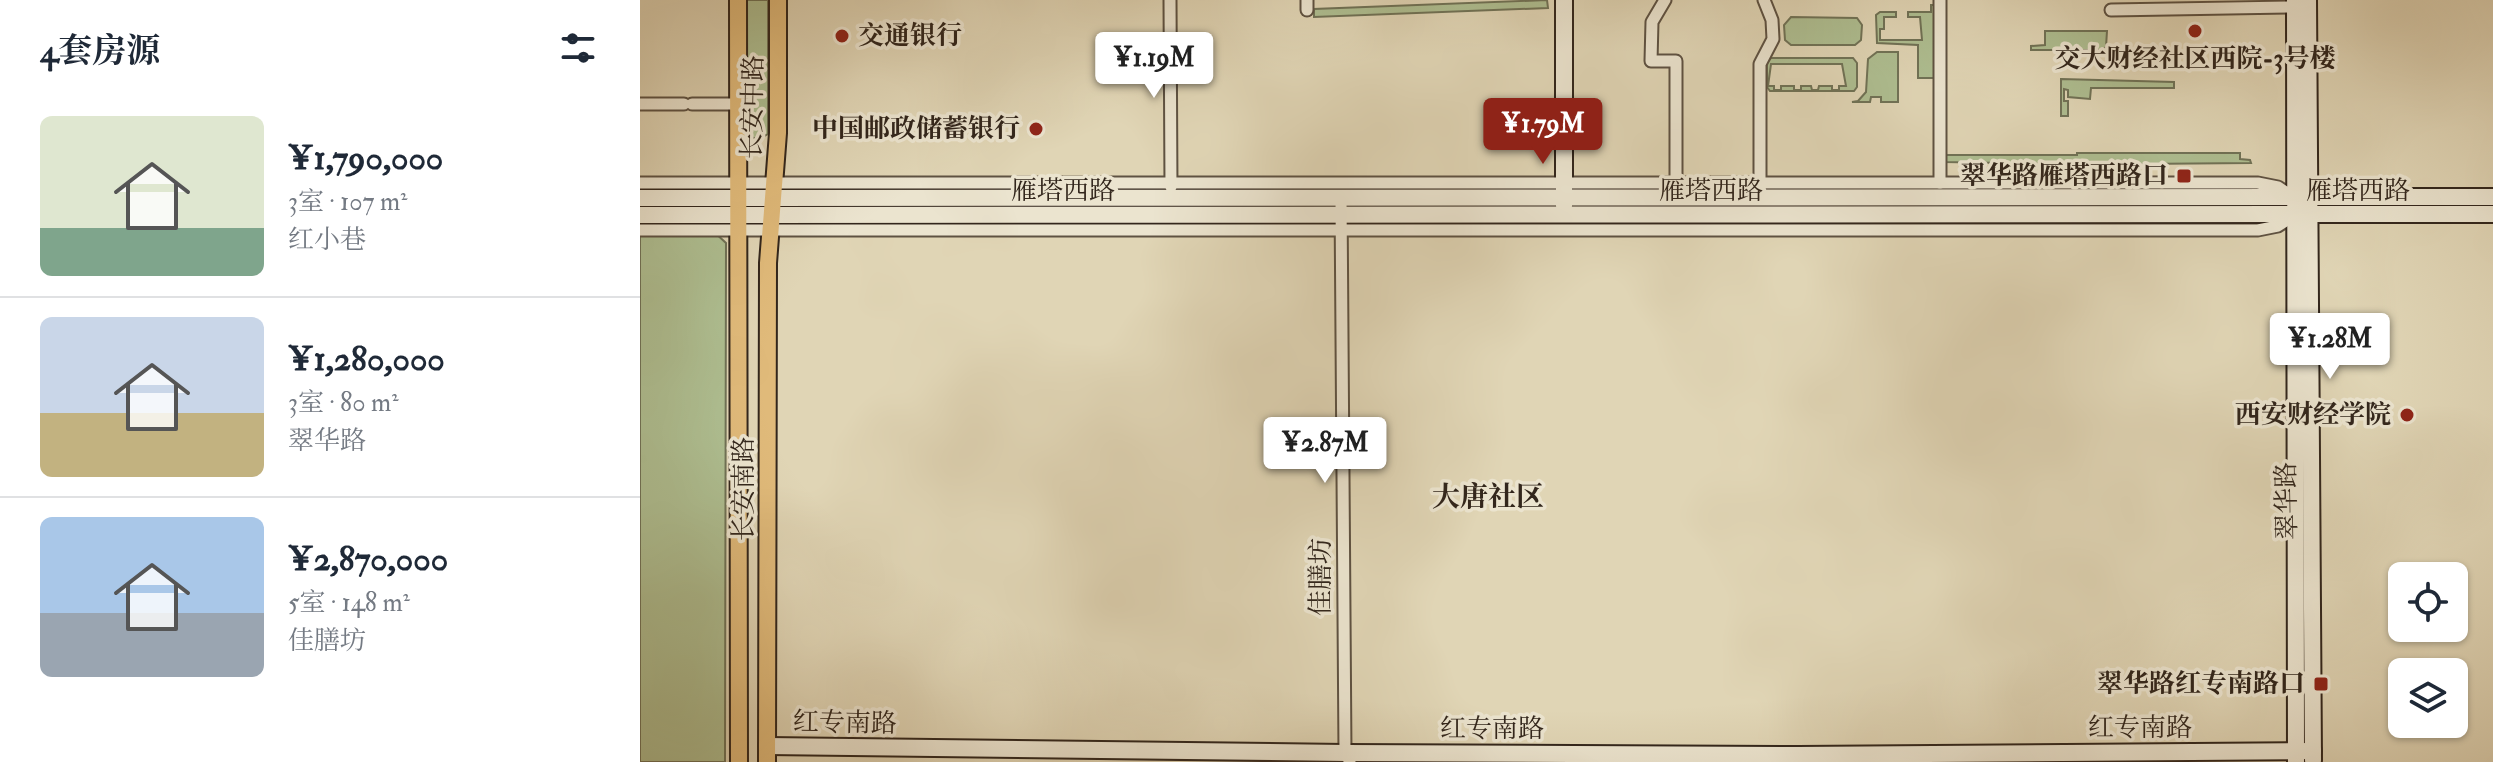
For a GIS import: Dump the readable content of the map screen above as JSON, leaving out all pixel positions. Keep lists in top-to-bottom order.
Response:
{
  "streets": {
    "main road": [
      "长安中路",
      "雁塔西路",
      "长安南路",
      "翠华路",
      "红专南路"
    ],
    "street": ["佳膳坊"]
  },
  "crossings": [
    ["长安中路", "雁塔西路"],
    ["长安中路", "长安南路"],
    ["雁塔西路", "长安南路"],
    ["雁塔西路", "翠华路"],
    ["雁塔西路", "佳膳坊"],
    ["长安南路", "红专南路"],
    ["翠华路", "红专南路"],
    ["佳膳坊", "红专南路"]
  ],
  "districts": ["大唐社区"],
  "places": {
    "other": [
      "交大财经社区西院-3号楼",
      "交通银行",
      "中国邮政储蓄银行",
      "西安财经学院"
    ],
    "transit": ["翠华路雁塔西路口", "翠华路红专南路口"]
  },
  "page": {
    "heading": "4套房源",
    "price": [
      "¥1.19M",
      "¥1.79M",
      "¥1.28M",
      "¥2.87M"
    ],
    "list": [
      {
        "name": "¥1,790,000",
        "note": "3室 · 107 m² · 红小巷"
      },
      {
        "name": "¥1,280,000",
        "note": "3室 · 80 m² · 翠华路"
      },
      {
        "name": "¥2,870,000",
        "note": "5室 · 148 m² · 佳膳坊"
      }
    ]
  }
}
